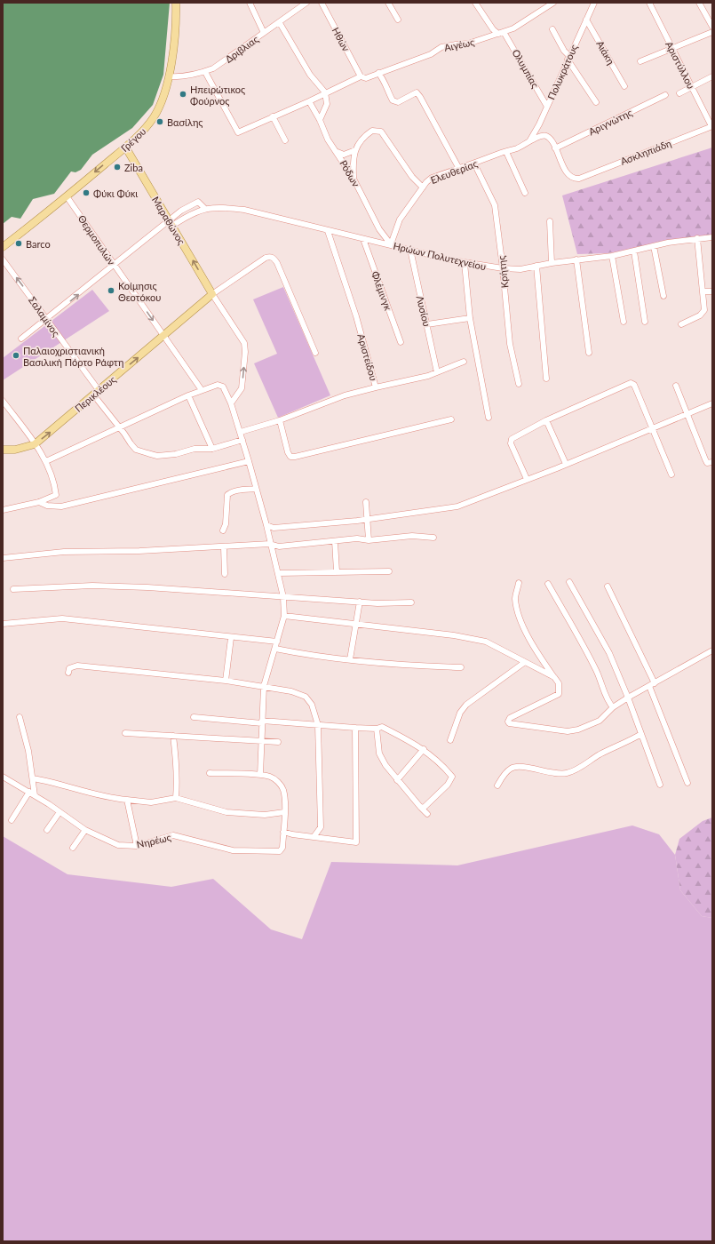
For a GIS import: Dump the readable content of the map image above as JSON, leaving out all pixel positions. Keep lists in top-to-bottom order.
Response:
{
  "streets": {
    "main road": ["Γρέγου", "Μαραθώνος", "Περικλέους"],
    "street": [
      "Ηθών",
      "Αιγέως",
      "Δριβλιας",
      "Αιάκη",
      "Αριστύλλου",
      "Ολυμπίας",
      "Πολυκράτους",
      "Αριγνώτης",
      "Ασκληπιάδη",
      "Ελευθερίας",
      "Ρόδων",
      "Θερμοπυλών",
      "Ηρώων Πολυτεχνείου",
      "Κρήτης",
      "Φλέμινγκ",
      "Λυσίου",
      "Σαλαμίνος",
      "Αριστείδου",
      "Νηρέως"
    ]
  },
  "crossings": [
    ["Ηθών", "Αιγέως"],
    ["Αιγέως", "Δριβλιας"],
    ["Αιγέως", "Ολυμπίας"],
    ["Αιγέως", "Ρόδων"],
    ["Δριβλιας", "Γρέγου"],
    ["Αιάκη", "Πολυκράτους"],
    ["Αριστύλλου", "Ασκληπιάδη"],
    ["Ολυμπίας", "Πολυκράτους"],
    ["Πολυκράτους", "Ελευθερίας"],
    ["Αριγνώτης", "Ασκληπιάδη"],
    ["Αριγνώτης", "Ελευθερίας"],
    ["Γρέγου", "Μαραθώνος"],
    ["Γρέγου", "Θερμοπυλών"],
    ["Ασκληπιάδη", "Ελευθερίας"],
    ["Ελευθερίας", "Ρόδων"],
    ["Ελευθερίας", "Ηρώων Πολυτεχνείου"],
    ["Ελευθερίας", "Κρήτης"],
    ["Ρόδων", "Ηρώων Πολυτεχνείου"],
    ["Μαραθώνος", "Ηρώων Πολυτεχνείου"],
    ["Μαραθώνος", "Περικλέους"],
    ["Θερμοπυλών", "Περικλέους"],
    ["Ηρώων Πολυτεχνείου", "Κρήτης"],
    ["Ηρώων Πολυτεχνείου", "Φλέμινγκ"],
    ["Ηρώων Πολυτεχνείου", "Λυσίου"],
    ["Ηρώων Πολυτεχνείου", "Αριστείδου"],
    ["Σαλαμίνος", "Περικλέους"]
  ],
  "one_way": ["Μαραθώνος", "Θερμοπυλών", "Περικλέους"],
  "places": [
    "Ηπειρώτικος Φούρνος",
    "Βασίλης",
    "Ziba",
    "Φύκι Φύκι",
    "Barco",
    "Κοίμησις Θεοτόκου",
    "Παλαιοχριστιανική Βασιλική Πόρτο Ράφτη"
  ]
}
